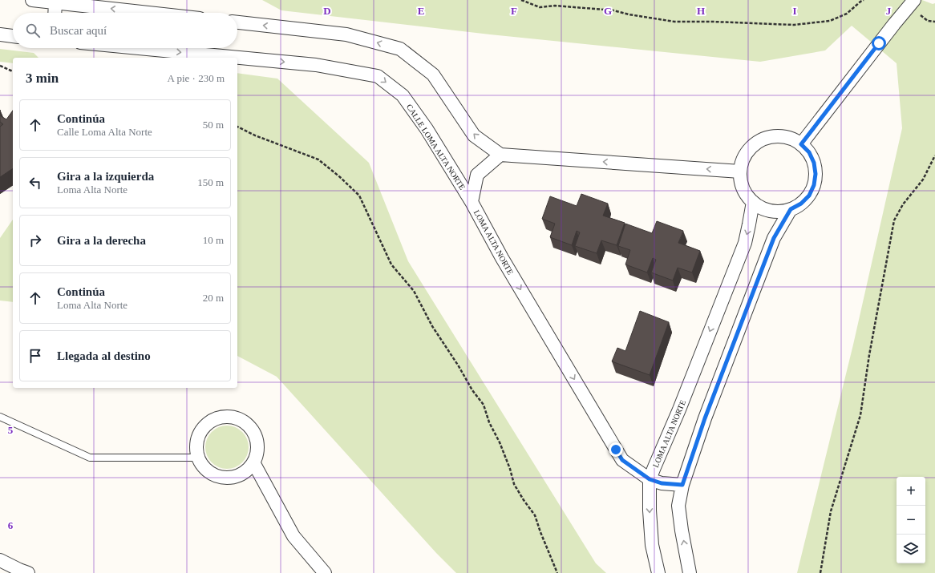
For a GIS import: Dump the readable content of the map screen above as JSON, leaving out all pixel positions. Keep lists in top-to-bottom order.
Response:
{
  "streets": {
    "street": ["CALLE LOMA ALTA NORTE", "LOMA ALTA NORTE"]
  },
  "crossings": [
    ["CALLE LOMA ALTA NORTE", "LOMA ALTA NORTE"]
  ],
  "one_way": ["LOMA ALTA NORTE"],
  "page": {
    "search": "Buscar aquí",
    "heading": ["3 min", "A pie · 230 m"],
    "list": [
      ["Continúa", "Calle Loma Alta Norte", "50 m"],
      ["Gira a la izquierda", "Loma Alta Norte", "150 m"],
      ["Gira a la derecha", "10 m"],
      ["Continúa", "Loma Alta Norte", "20 m"],
      "Llegada al destino"
    ],
    "map_buttons": ["+", "−"]
  },
  "grid": {
    "columns": [
      "D",
      "E",
      "F",
      "G",
      "H",
      "I",
      "J"
    ],
    "rows": ["5", "6"]
  }
}
